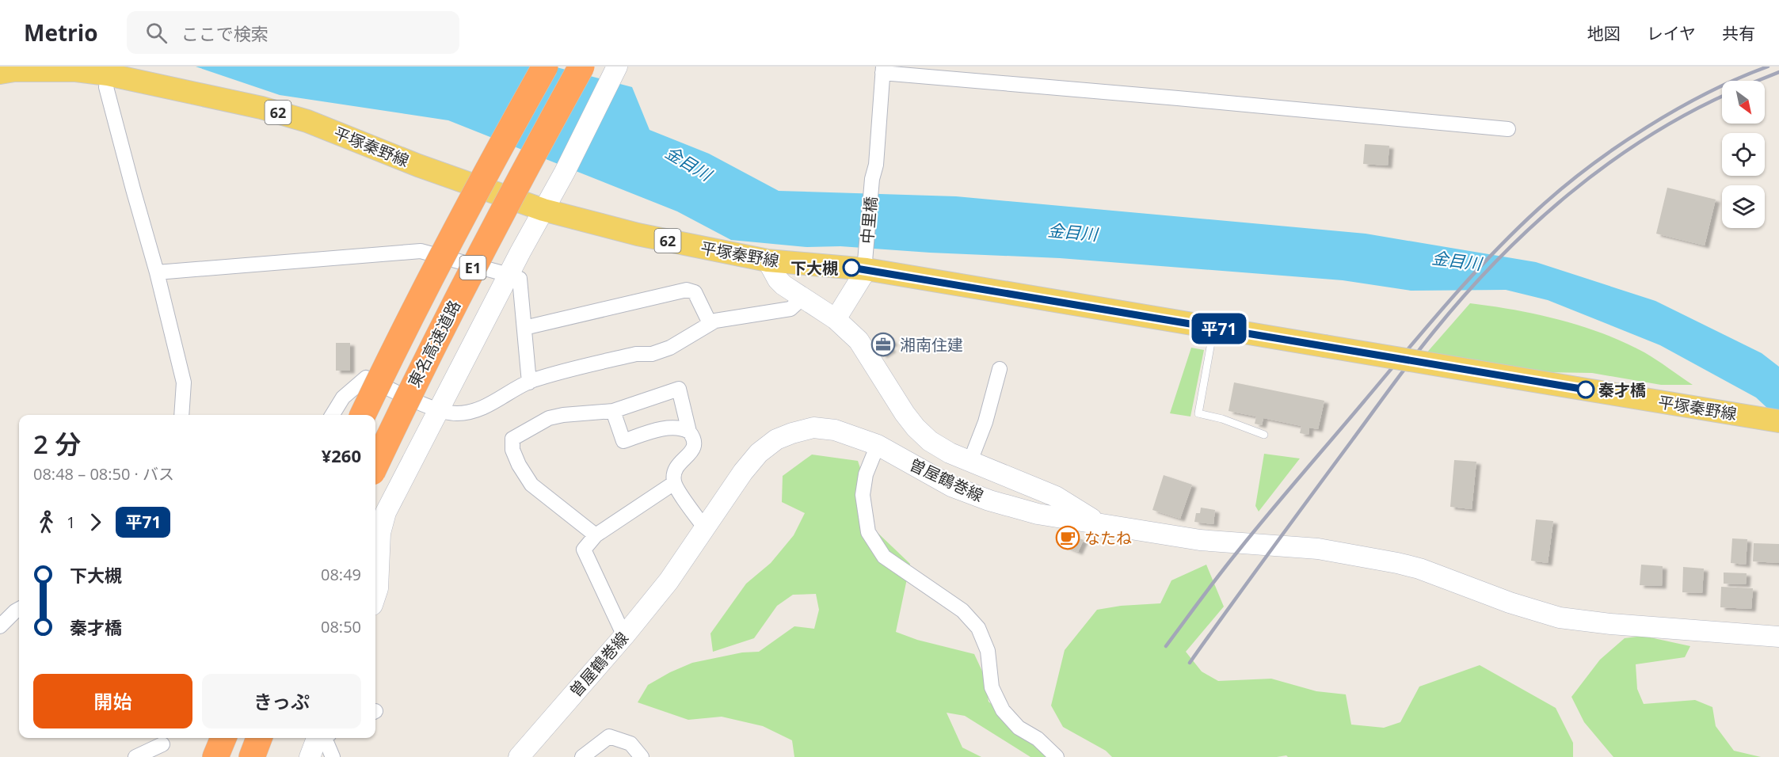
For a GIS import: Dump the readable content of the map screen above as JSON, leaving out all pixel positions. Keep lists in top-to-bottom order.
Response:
{
  "streets": {
    "highway": ["E1", "東名高速道路"],
    "main road": ["62", "平塚秦野線"],
    "street": ["中里橋", "曽屋鶴巻線"]
  },
  "crossings": [
    ["平塚秦野線", "中里橋"],
    ["平塚秦野線", "曽屋鶴巻線"]
  ],
  "water": ["金目川"],
  "places": {
    "other": ["下大槻", "秦才橋"],
    "office": ["湘南住建"],
    "cafe": ["なたね"]
  },
  "lines": ["bus line 平71"],
  "north": "bottom right",
  "page": {
    "header": "Metrio",
    "search": "ここで検索",
    "nav": ["地図", "レイヤ", "共有"],
    "on_map": "平71",
    "heading": ["2 分", "08:48 – 08:50 · バス", "¥260"],
    "legs": ["1", "平71"],
    "list": [
      {
        "name": "下大槻",
        "value": "08:49"
      },
      {
        "name": "秦才橋",
        "value": "08:50"
      }
    ],
    "buttons": ["開始", "きっぷ"]
  }
}
